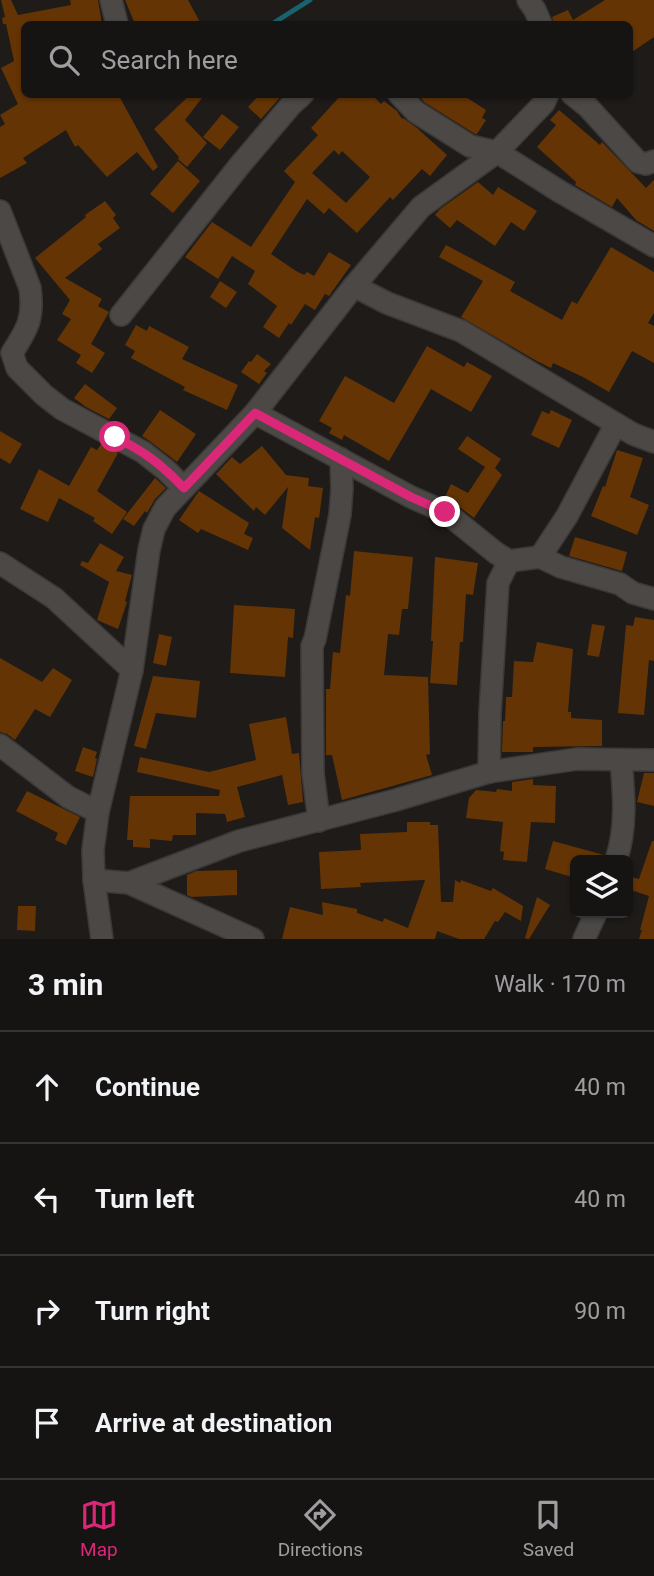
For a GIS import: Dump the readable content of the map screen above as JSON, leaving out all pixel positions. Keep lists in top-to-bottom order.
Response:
{
  "page": {
    "search": "Search here",
    "heading": ["3 min", "Walk · 170 m"],
    "list": [
      ["Continue", "40 m"],
      ["Turn left", "40 m"],
      ["Turn right", "90 m"],
      "Arrive at destination"
    ],
    "nav": ["Map", "Directions", "Saved"]
  }
}
